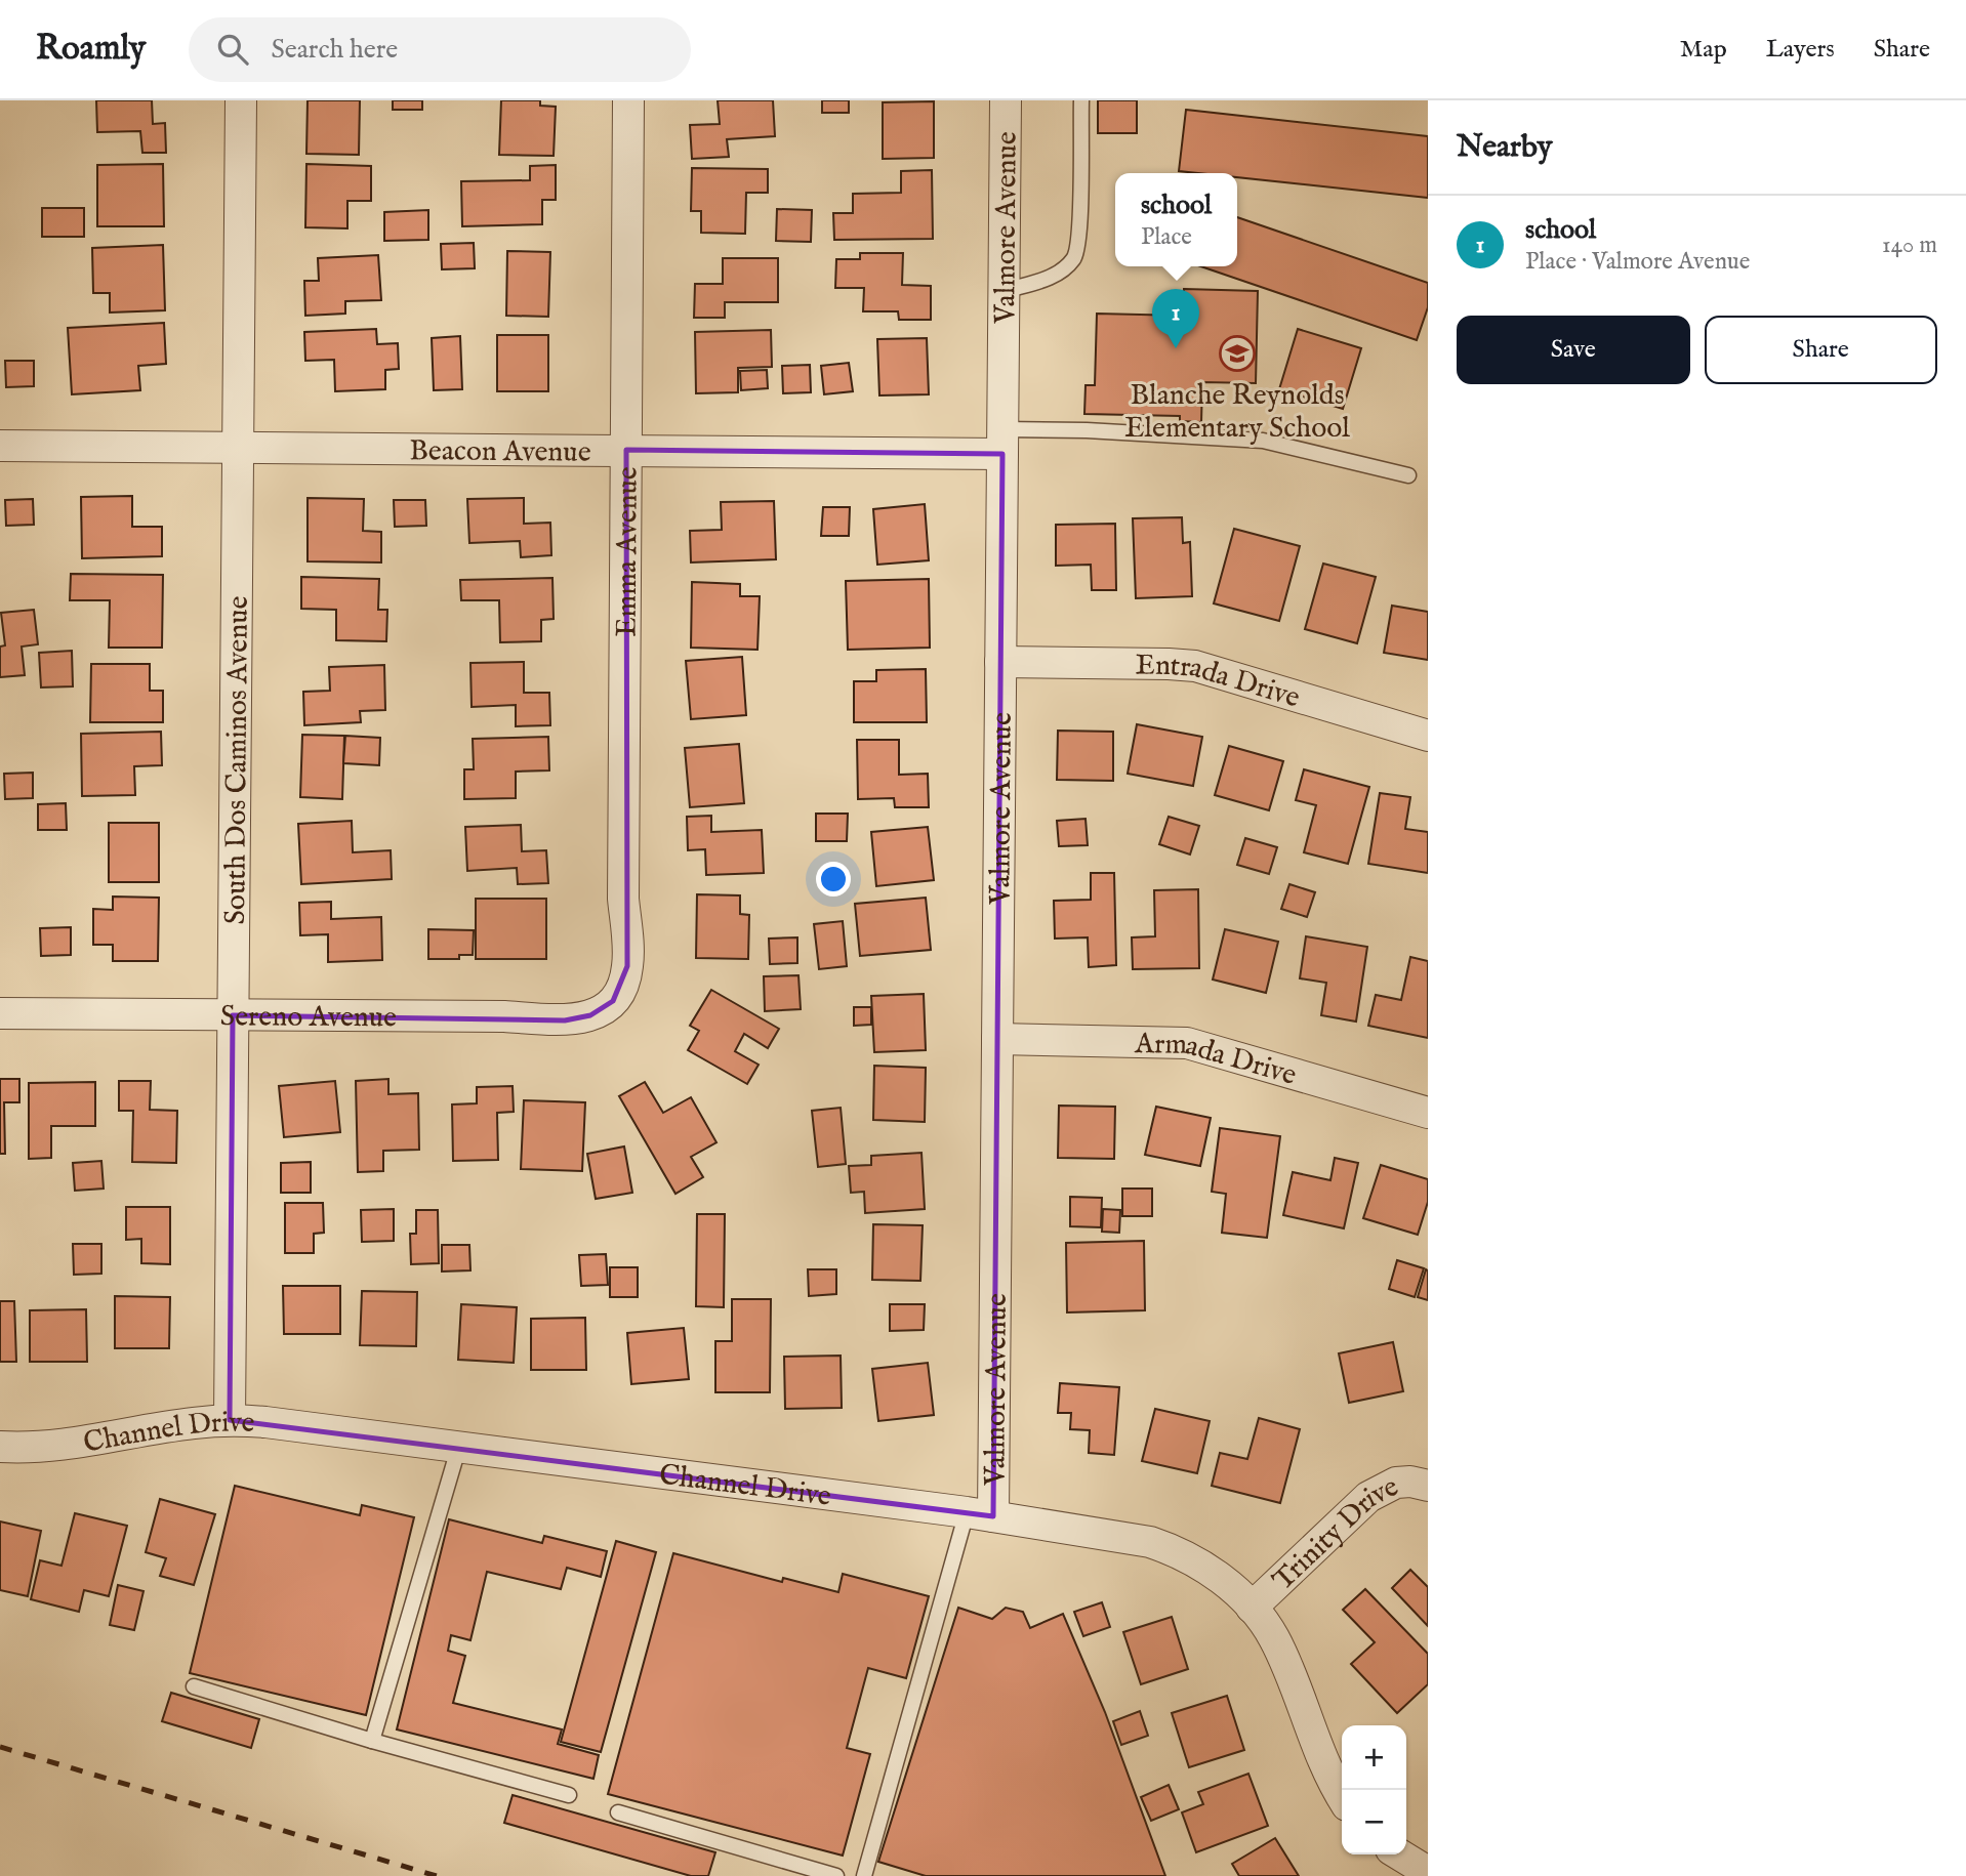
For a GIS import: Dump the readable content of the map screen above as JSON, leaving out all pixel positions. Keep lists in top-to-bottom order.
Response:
{
  "streets": {
    "street": [
      "Valmore Avenue",
      "Beacon Avenue",
      "Emma Avenue",
      "Entrada Drive",
      "South Dos Caminos Avenue",
      "Sereno Avenue",
      "Armada Drive",
      "Channel Drive",
      "Trinity Drive"
    ]
  },
  "crossings": [
    ["Valmore Avenue", "Beacon Avenue"],
    ["Valmore Avenue", "Entrada Drive"],
    ["Valmore Avenue", "Armada Drive"],
    ["Valmore Avenue", "Channel Drive"],
    ["Beacon Avenue", "Emma Avenue"],
    ["Beacon Avenue", "South Dos Caminos Avenue"],
    ["Emma Avenue", "Sereno Avenue"],
    ["South Dos Caminos Avenue", "Sereno Avenue"],
    ["South Dos Caminos Avenue", "Channel Drive"],
    ["Channel Drive", "Trinity Drive"]
  ],
  "places": {
    "school or university": ["Blanche Reynolds Elementary School"]
  },
  "page": {
    "header": "Roamly",
    "search": "Search here",
    "nav": ["Map", "Layers", "Share"],
    "heading": "Nearby",
    "popup": ["school", "Place"],
    "list": [
      {
        "mark": "1",
        "name": "school",
        "note": "Place · Valmore Avenue",
        "value": "140 m"
      }
    ],
    "pins": "1",
    "buttons": ["Save", "Share"],
    "map_buttons": ["+", "−"]
  }
}
